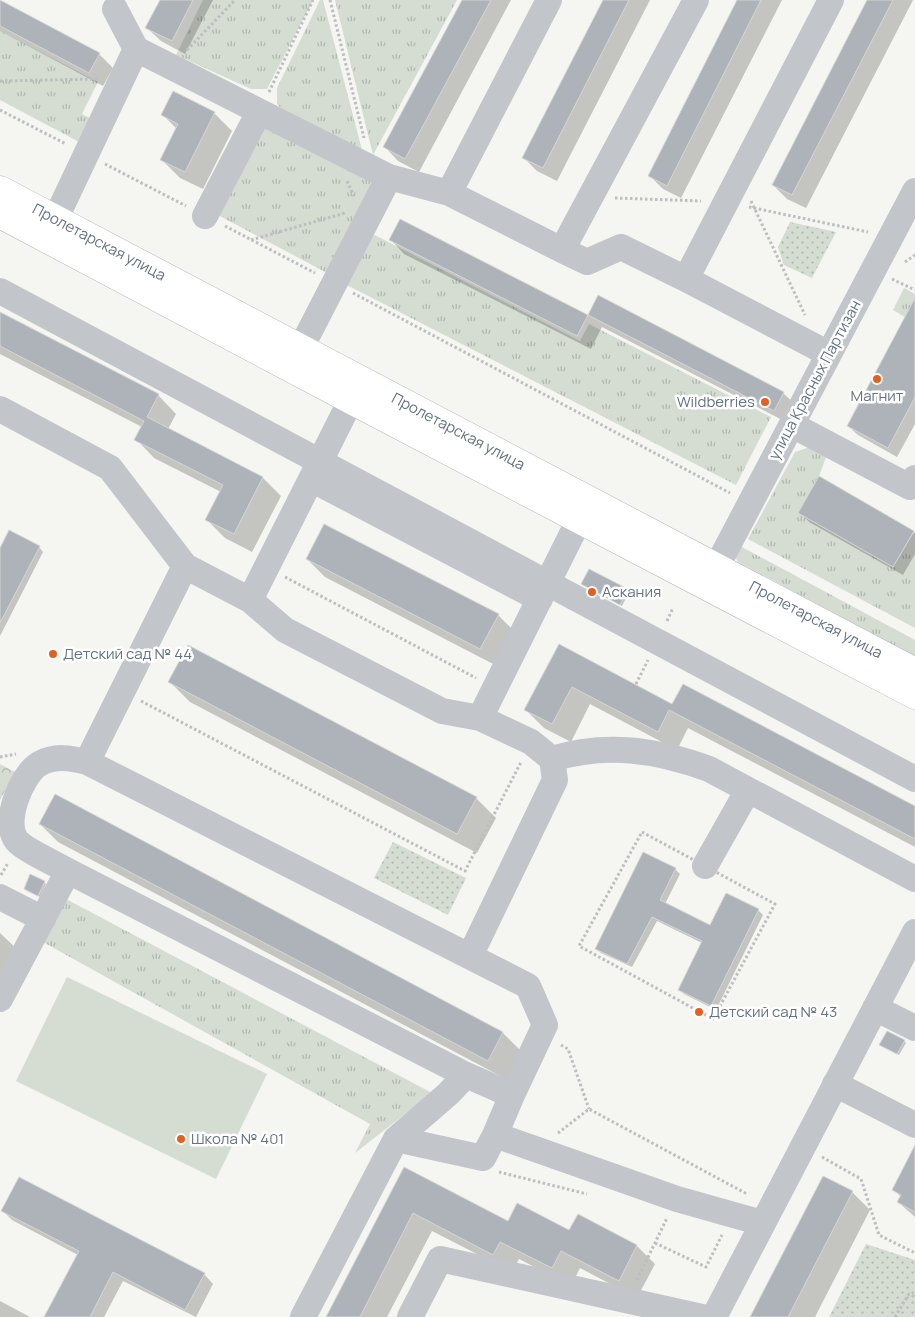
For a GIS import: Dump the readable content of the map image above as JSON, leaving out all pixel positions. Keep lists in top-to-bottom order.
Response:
{
  "streets": {
    "main road": ["Пролетарская улица"],
    "street": ["улица Красных Партизан"]
  },
  "crossings": [
    ["Пролетарская улица", "улица Красных Партизан"]
  ],
  "places": [
    "Магнит",
    "Wildberries",
    "Аскания",
    "Детский сад № 44",
    "Детский сад № 43",
    "Школа № 401"
  ]
}
